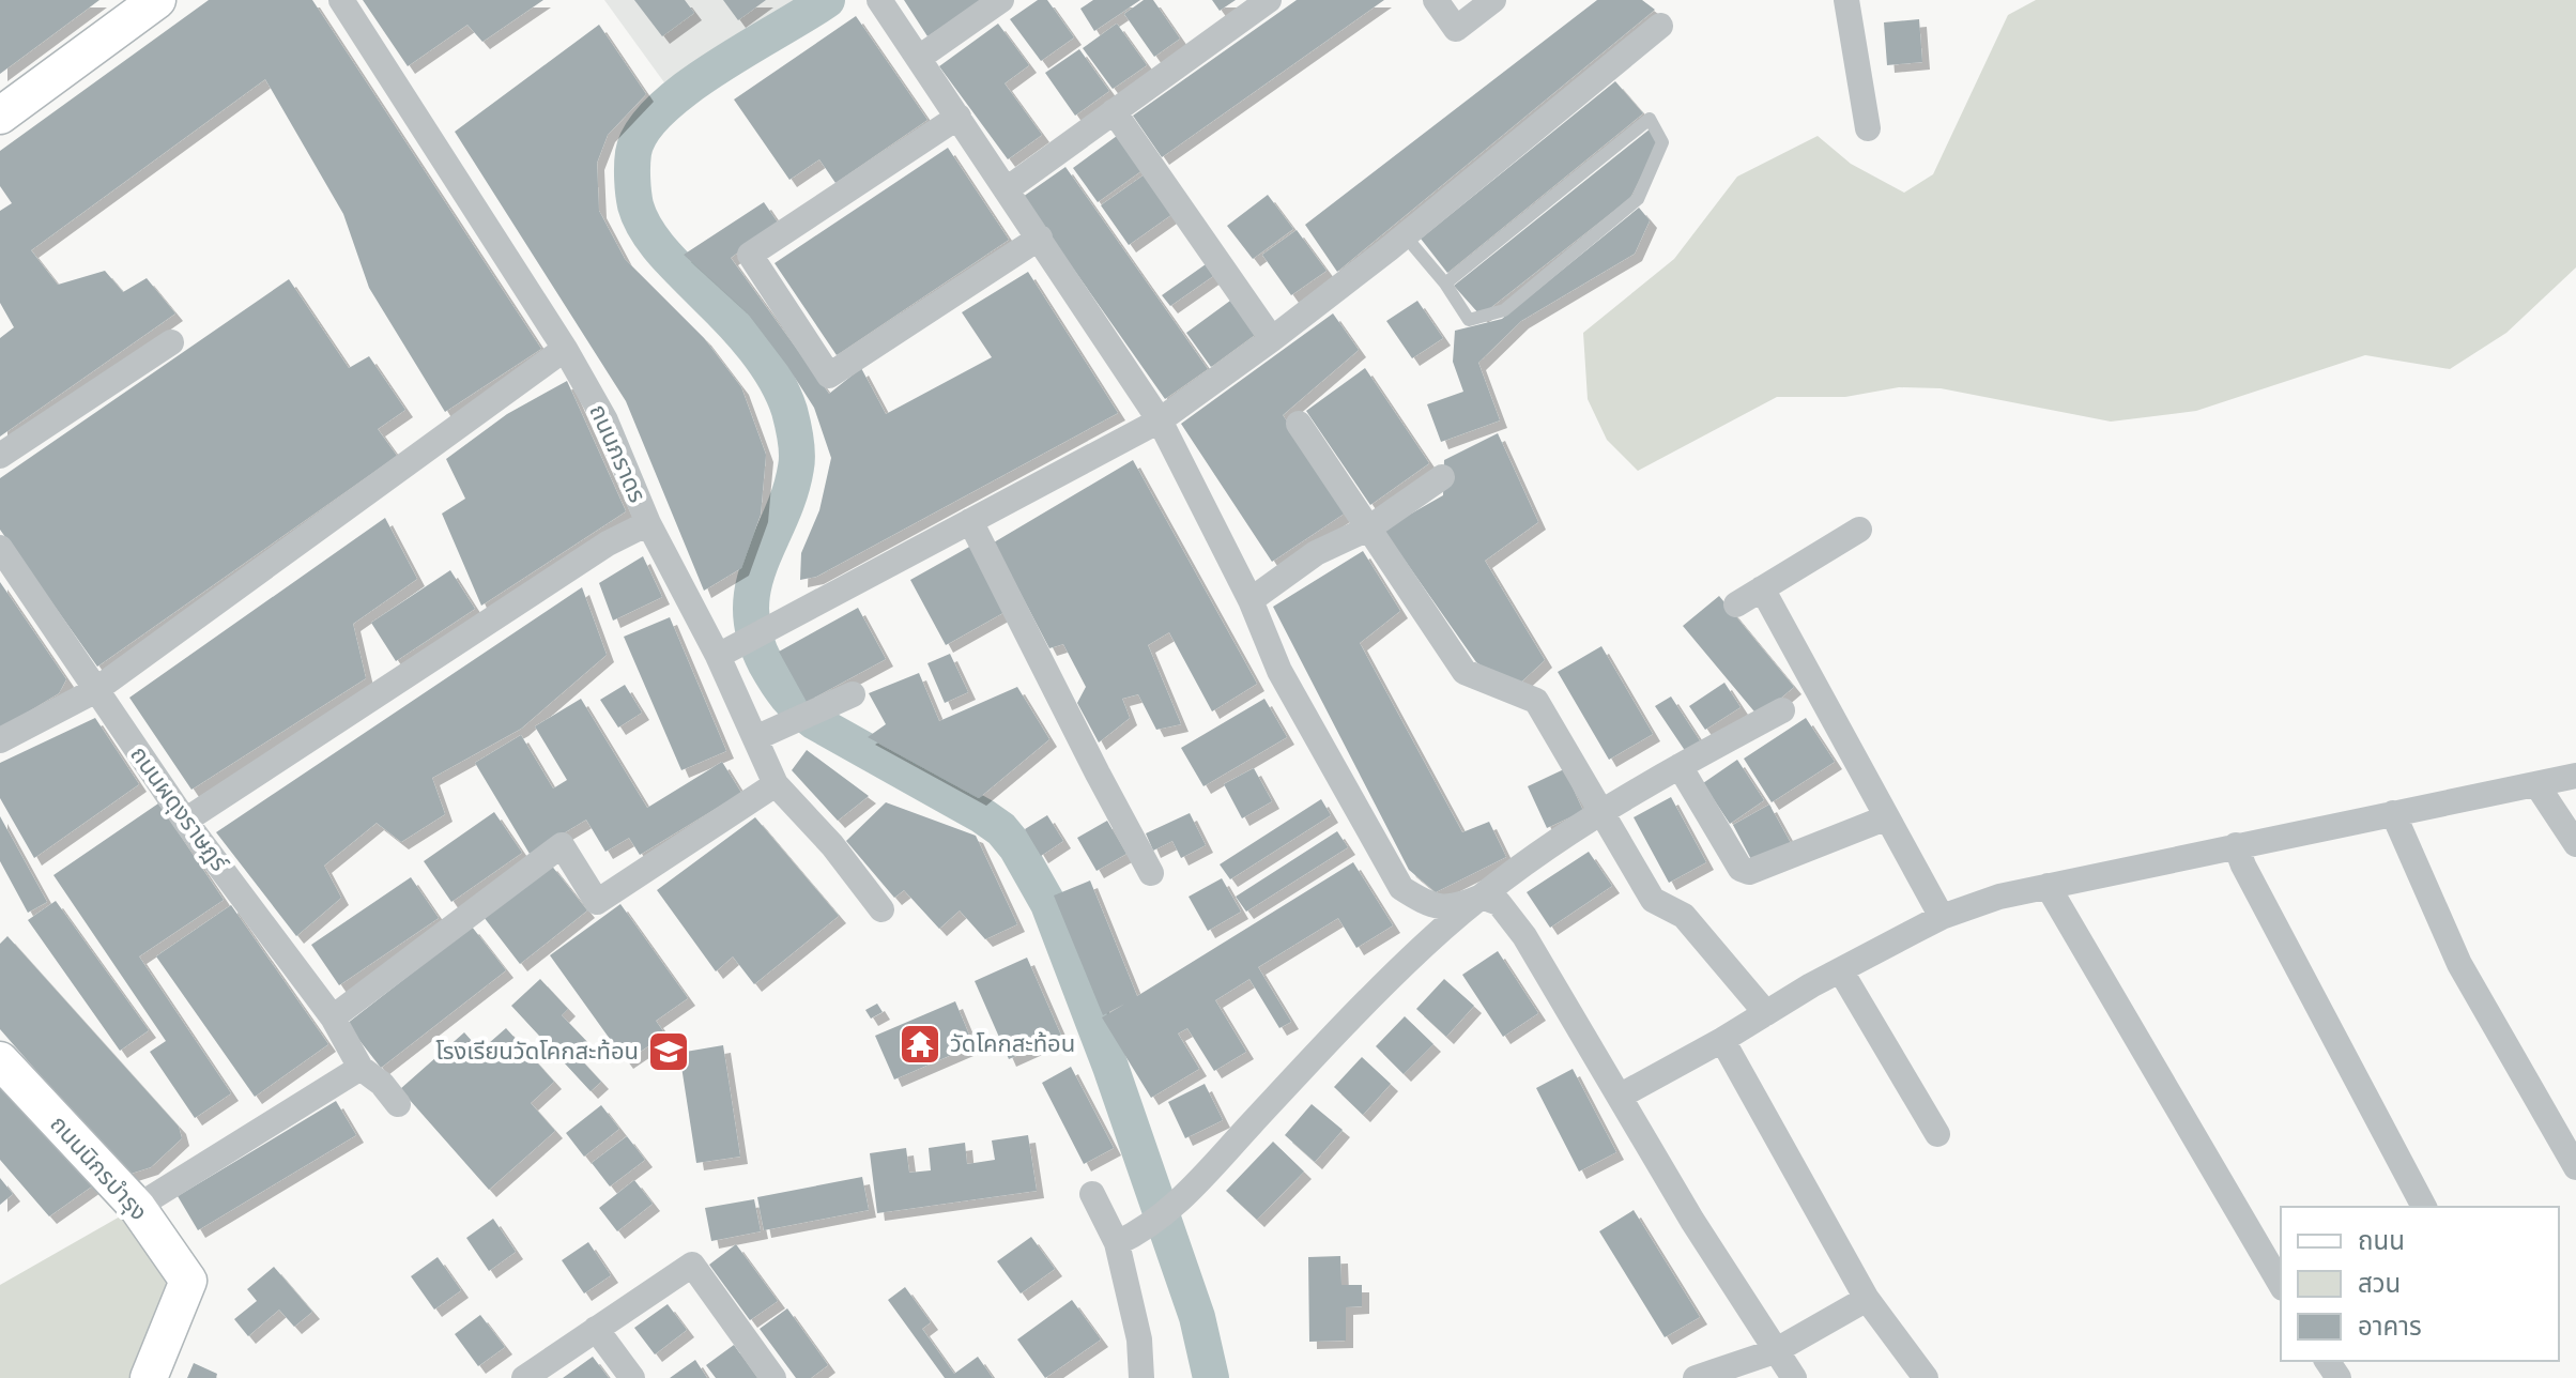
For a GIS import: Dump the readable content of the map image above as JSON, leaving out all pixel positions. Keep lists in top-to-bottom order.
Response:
{
  "streets": {
    "street": ["ถนนภราดร", "ถนนผดุงราษฎร์", "ถนนนิกรบำรุง"]
  },
  "places": {
    "temple": ["วัดโคกสะท้อน"],
    "school or university": ["โรงเรียนวัดโคกสะท้อน"]
  },
  "legend": ["ถนน", "สวน", "อาคาร"]
}
